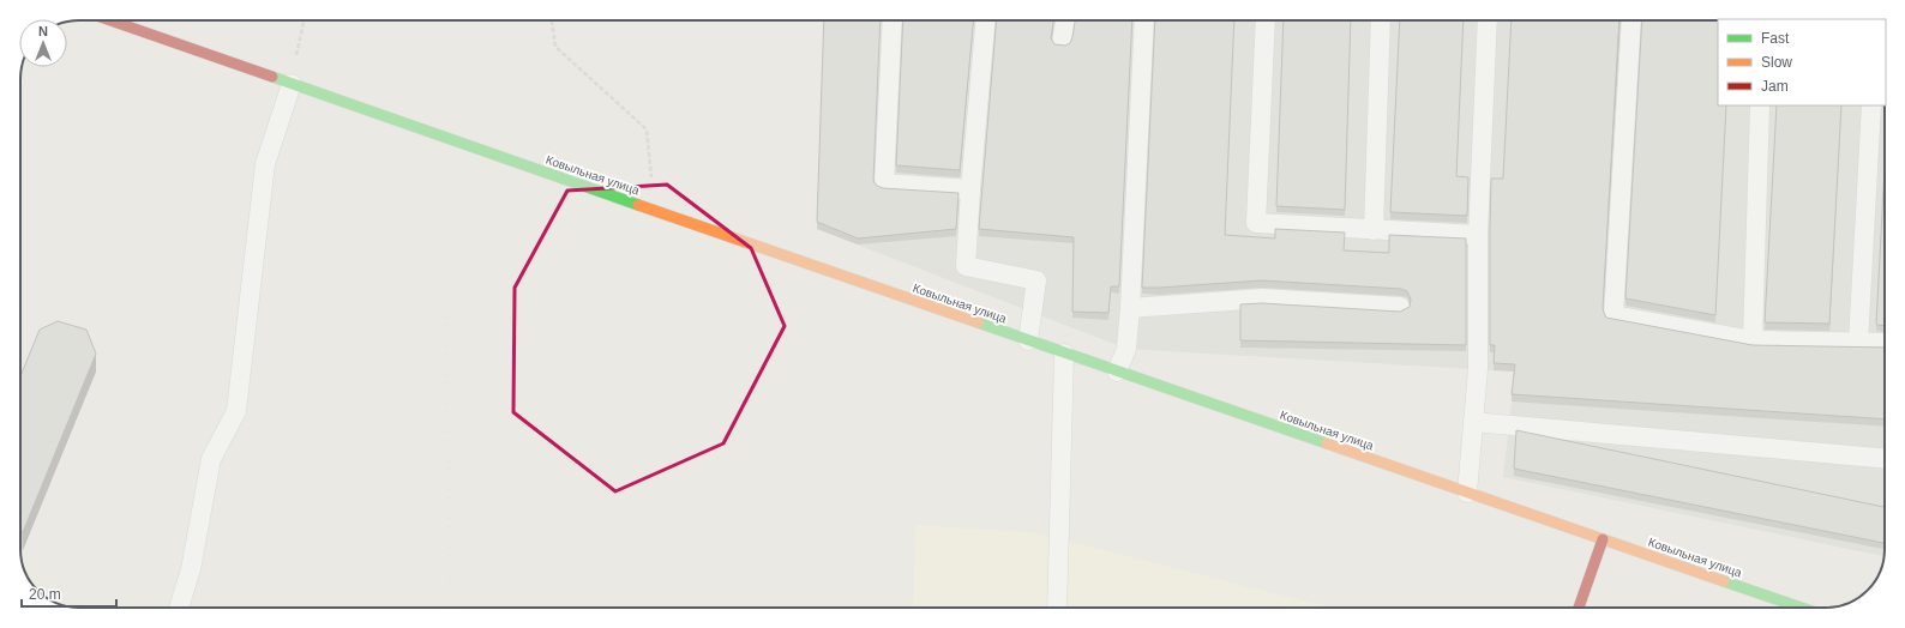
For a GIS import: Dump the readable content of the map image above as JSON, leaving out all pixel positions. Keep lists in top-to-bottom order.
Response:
{
  "streets": {
    "main road": ["Ковыльная улица"]
  },
  "legend": ["Fast", "Slow", "Jam"],
  "scale_bar": "20 m",
  "north": "top"
}
